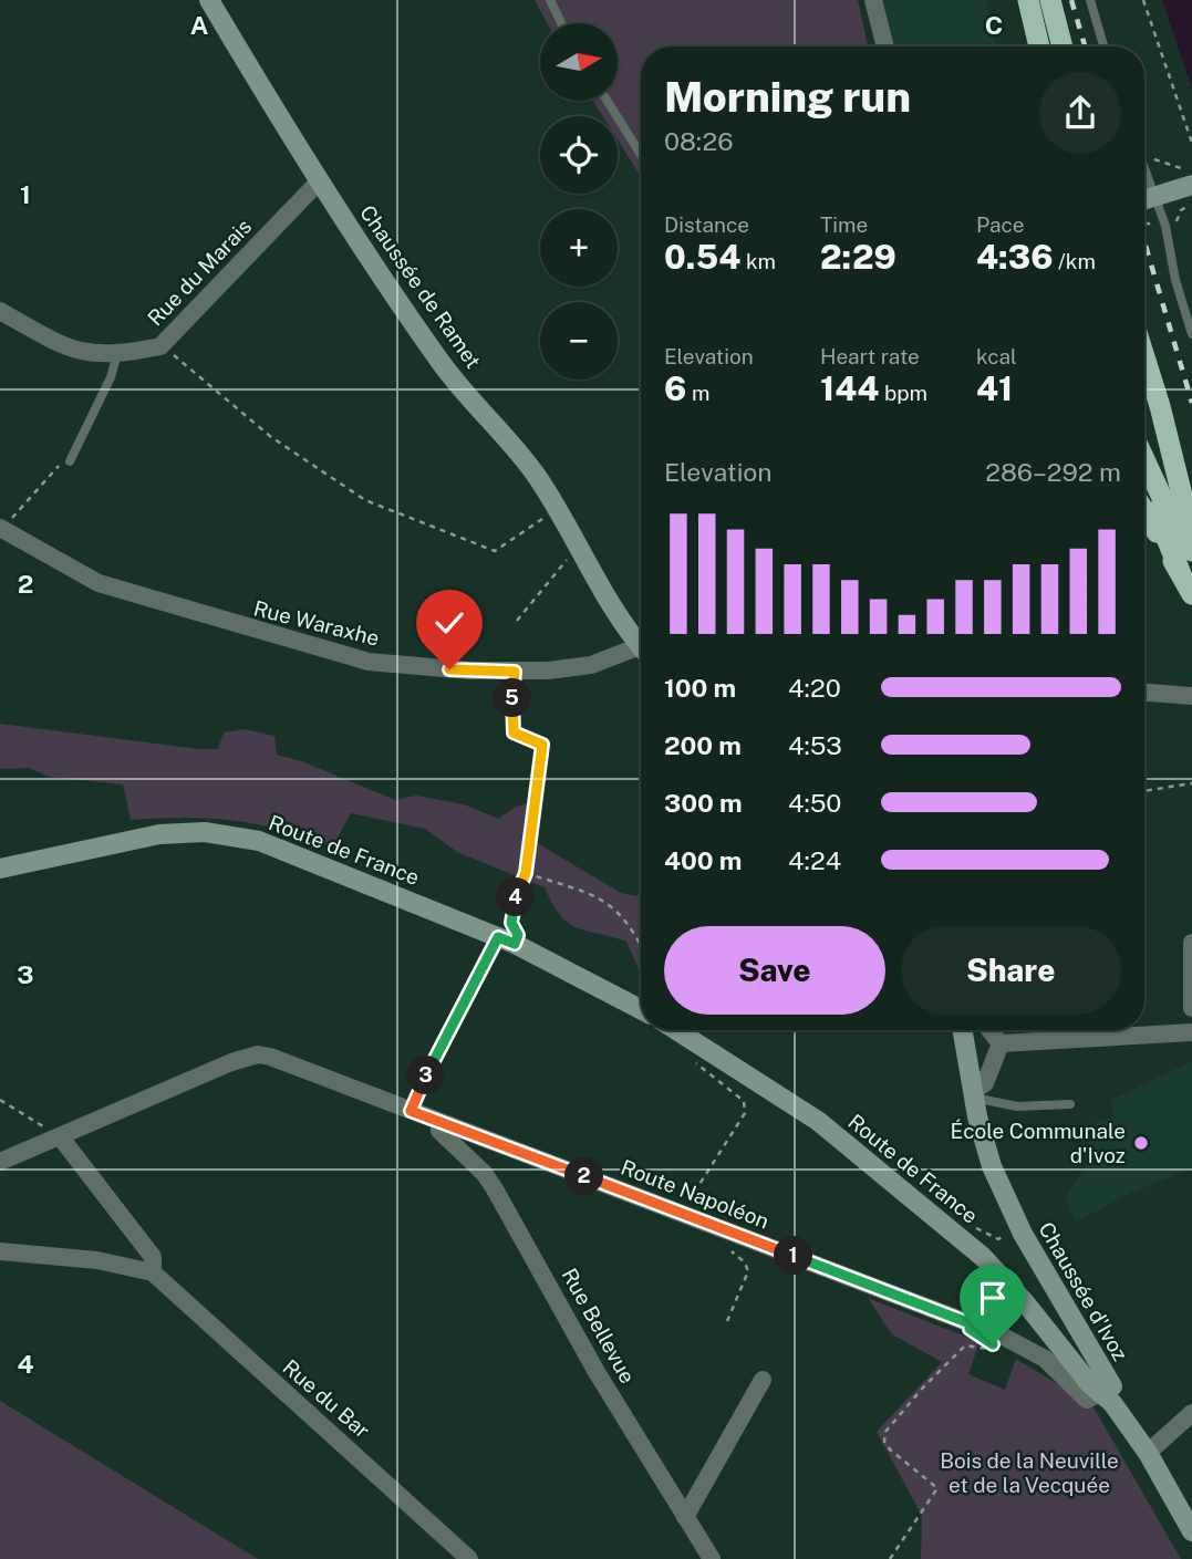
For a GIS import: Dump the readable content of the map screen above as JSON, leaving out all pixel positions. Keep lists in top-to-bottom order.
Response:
{
  "streets": {
    "main road": ["Chaussée de Ramet", "Route de France", "Chaussée d'Ivoz"],
    "street": [
      "Rue du Marais",
      "Rue Waraxhe",
      "Route Napoléon",
      "Rue Bellevue",
      "Rue du Bar"
    ]
  },
  "crossings": [
    ["Rue du Marais", "Chaussée de Ramet"],
    ["Route de France", "Route Napoléon"],
    ["Route de France", "Chaussée d'Ivoz"],
    ["Route Napoléon", "Chaussée d'Ivoz"],
    ["Route Napoléon", "Rue Bellevue"],
    ["Route Napoléon", "Rue du Bar"]
  ],
  "parks": ["Bois de la Neuville et de la Vecquée"],
  "places": ["École Communale d'Ivoz"],
  "north": "right",
  "page": {
    "map_buttons": ["+", "−"],
    "heading": ["Morning run", "08:26"],
    "stats": [
      ["Distance", "0.54 km"],
      ["Time", "2:29"],
      ["Pace", "4:36 /km"],
      ["Elevation", "6 m"],
      ["Heart rate", "144 bpm"],
      ["kcal", "41"]
    ],
    "chart": ["Elevation", "286–292 m"],
    "list": [
      {
        "name": "100 m",
        "note": "4:20"
      },
      {
        "name": "200 m",
        "note": "4:53"
      },
      {
        "name": "300 m",
        "note": "4:50"
      },
      {
        "name": "400 m",
        "note": "4:24"
      }
    ],
    "pins": [
      "5",
      "4",
      "3",
      "2",
      "1"
    ],
    "buttons": ["Save", "Share"]
  },
  "grid": {
    "columns": ["A", "C"],
    "rows": [
      "1",
      "2",
      "3",
      "4"
    ]
  }
}
